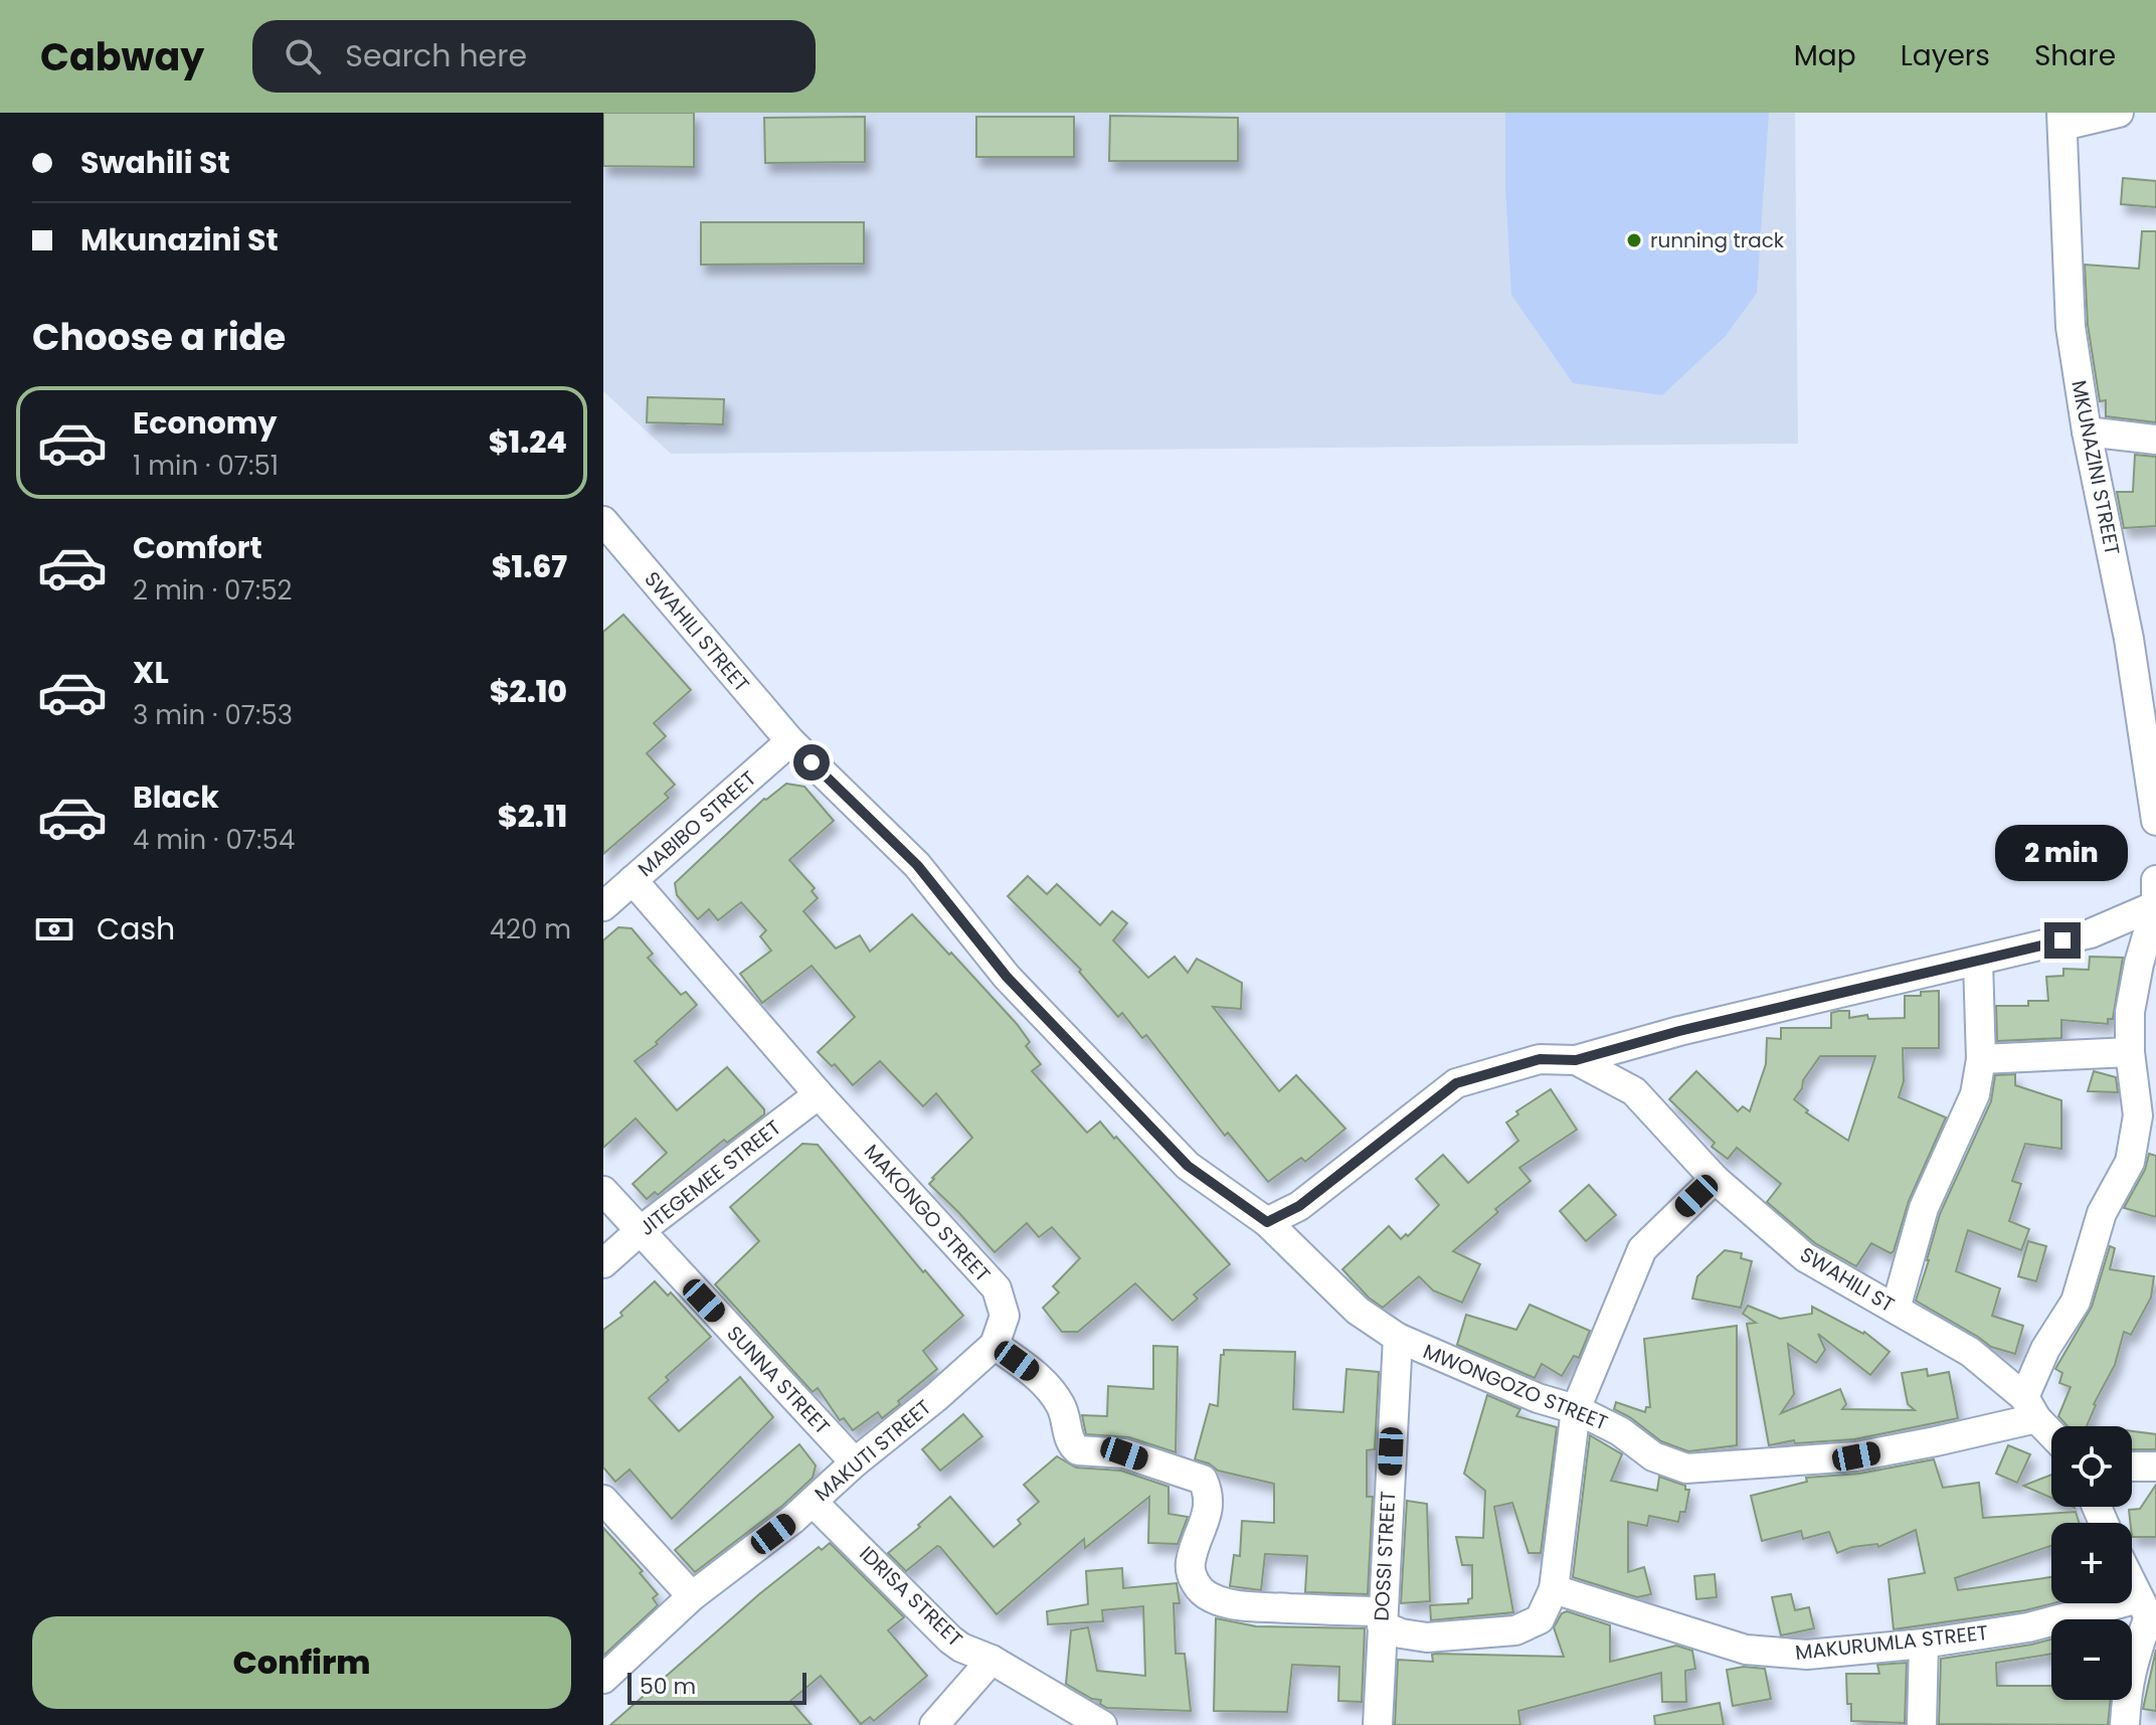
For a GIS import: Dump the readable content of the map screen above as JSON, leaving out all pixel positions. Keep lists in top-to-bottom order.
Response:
{
  "streets": {
    "street": [
      "MKUNAZINI STREET",
      "SWAHILI STREET",
      "MABIBO STREET",
      "JITEGEMEE STREET",
      "MAKONGO STREET",
      "SWAHILI ST",
      "SUNNA STREET",
      "MWONGOZO STREET",
      "MAKUTI STREET",
      "DOSSI STREET",
      "IDRISA STREET",
      "MAKURUMLA STREET"
    ]
  },
  "crossings": [
    ["SWAHILI STREET", "MABIBO STREET"],
    ["MABIBO STREET", "MAKONGO STREET"],
    ["JITEGEMEE STREET", "MAKONGO STREET"],
    ["JITEGEMEE STREET", "SUNNA STREET"],
    ["MAKONGO STREET", "MAKUTI STREET"],
    ["SWAHILI ST", "MWONGOZO STREET"],
    ["SUNNA STREET", "MAKUTI STREET"],
    ["MWONGOZO STREET", "DOSSI STREET"],
    ["MAKUTI STREET", "IDRISA STREET"]
  ],
  "places": ["running track"],
  "scale_bar": "50 m",
  "page": {
    "header": "Cabway",
    "search": "Search here",
    "nav": ["Map", "Layers", "Share"],
    "banner": ["Swahili St", "Mkunazini St"],
    "heading": "Choose a ride",
    "list": [
      {
        "name": "Economy",
        "note": "1 min · 07:51",
        "value": "$1.24"
      },
      {
        "name": "Comfort",
        "note": "2 min · 07:52",
        "value": "$1.67"
      },
      {
        "name": "XL",
        "note": "3 min · 07:53",
        "value": "$2.10"
      },
      {
        "name": "Black",
        "note": "4 min · 07:54",
        "value": "$2.11"
      }
    ],
    "bubble": "2 min",
    "pay": ["Cash", "420 m"],
    "map_buttons": ["+", "−"],
    "buttons": "Confirm",
    "scale": "50 m"
  }
}
